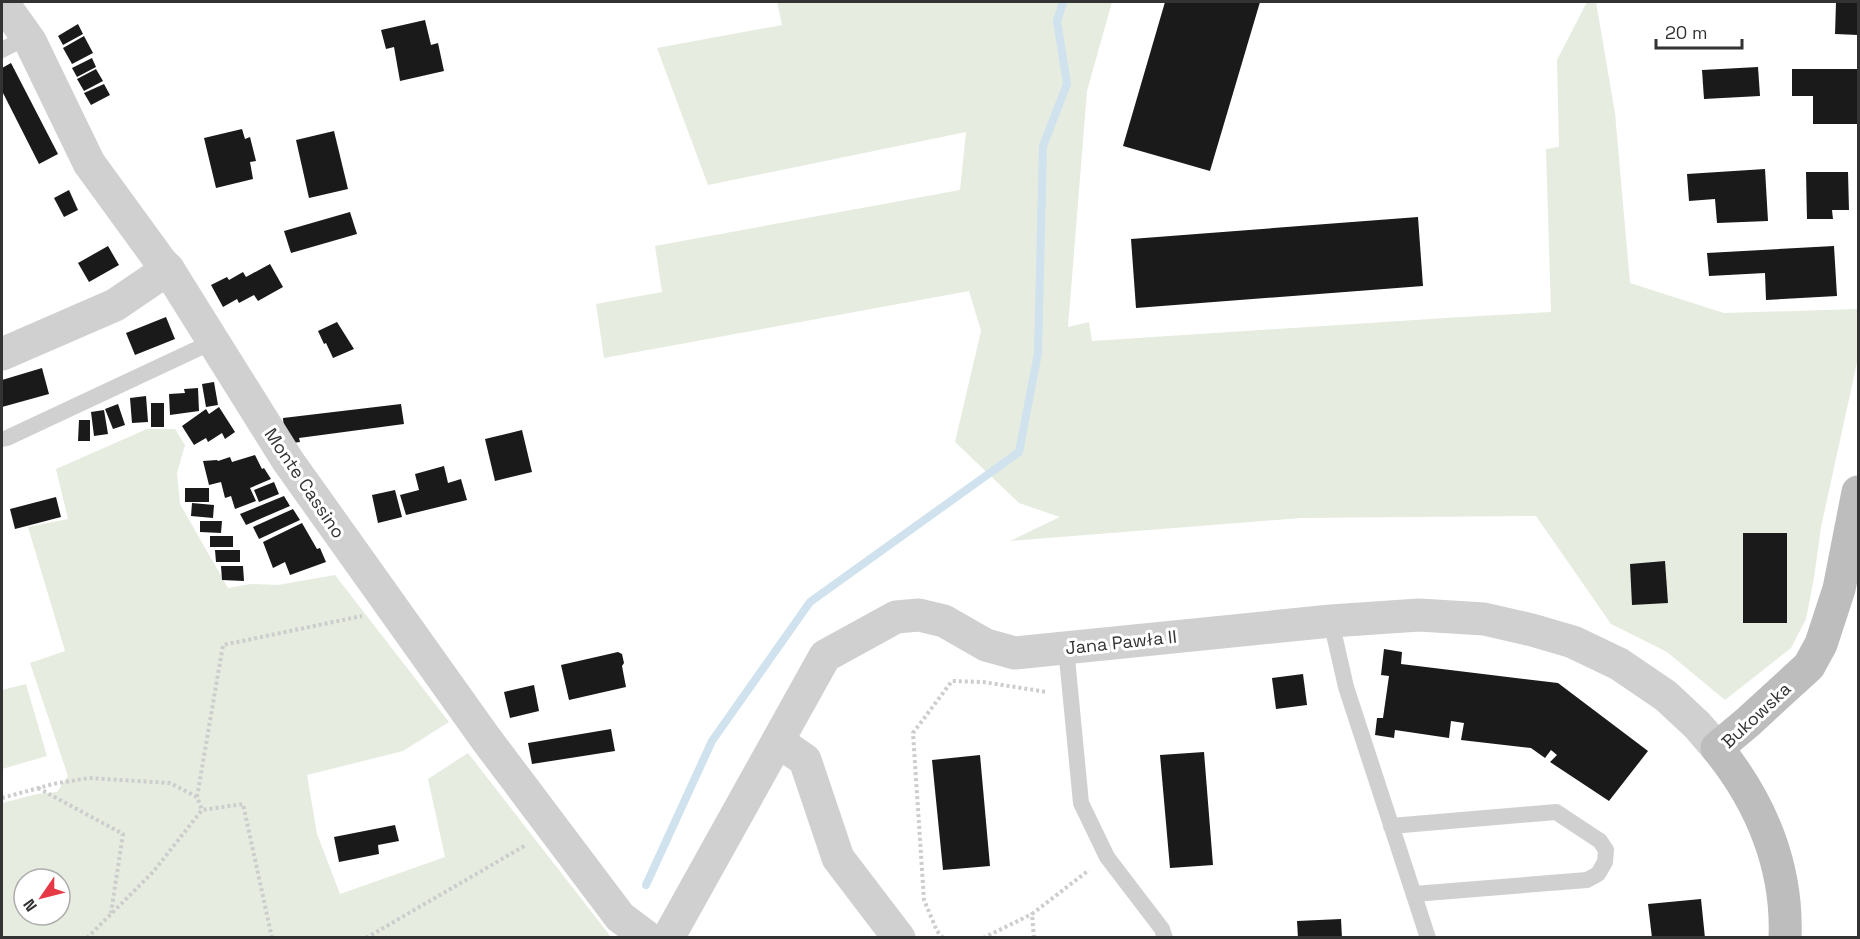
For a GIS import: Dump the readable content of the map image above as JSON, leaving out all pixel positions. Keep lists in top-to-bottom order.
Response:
{
  "streets": {
    "street": ["Monte Cassino", "Jana Pawła II", "Bukowska"]
  },
  "crossings": [
    ["Jana Pawła II", "Bukowska"]
  ],
  "scale_bar": "20 m",
  "north": "bottom left"
}
